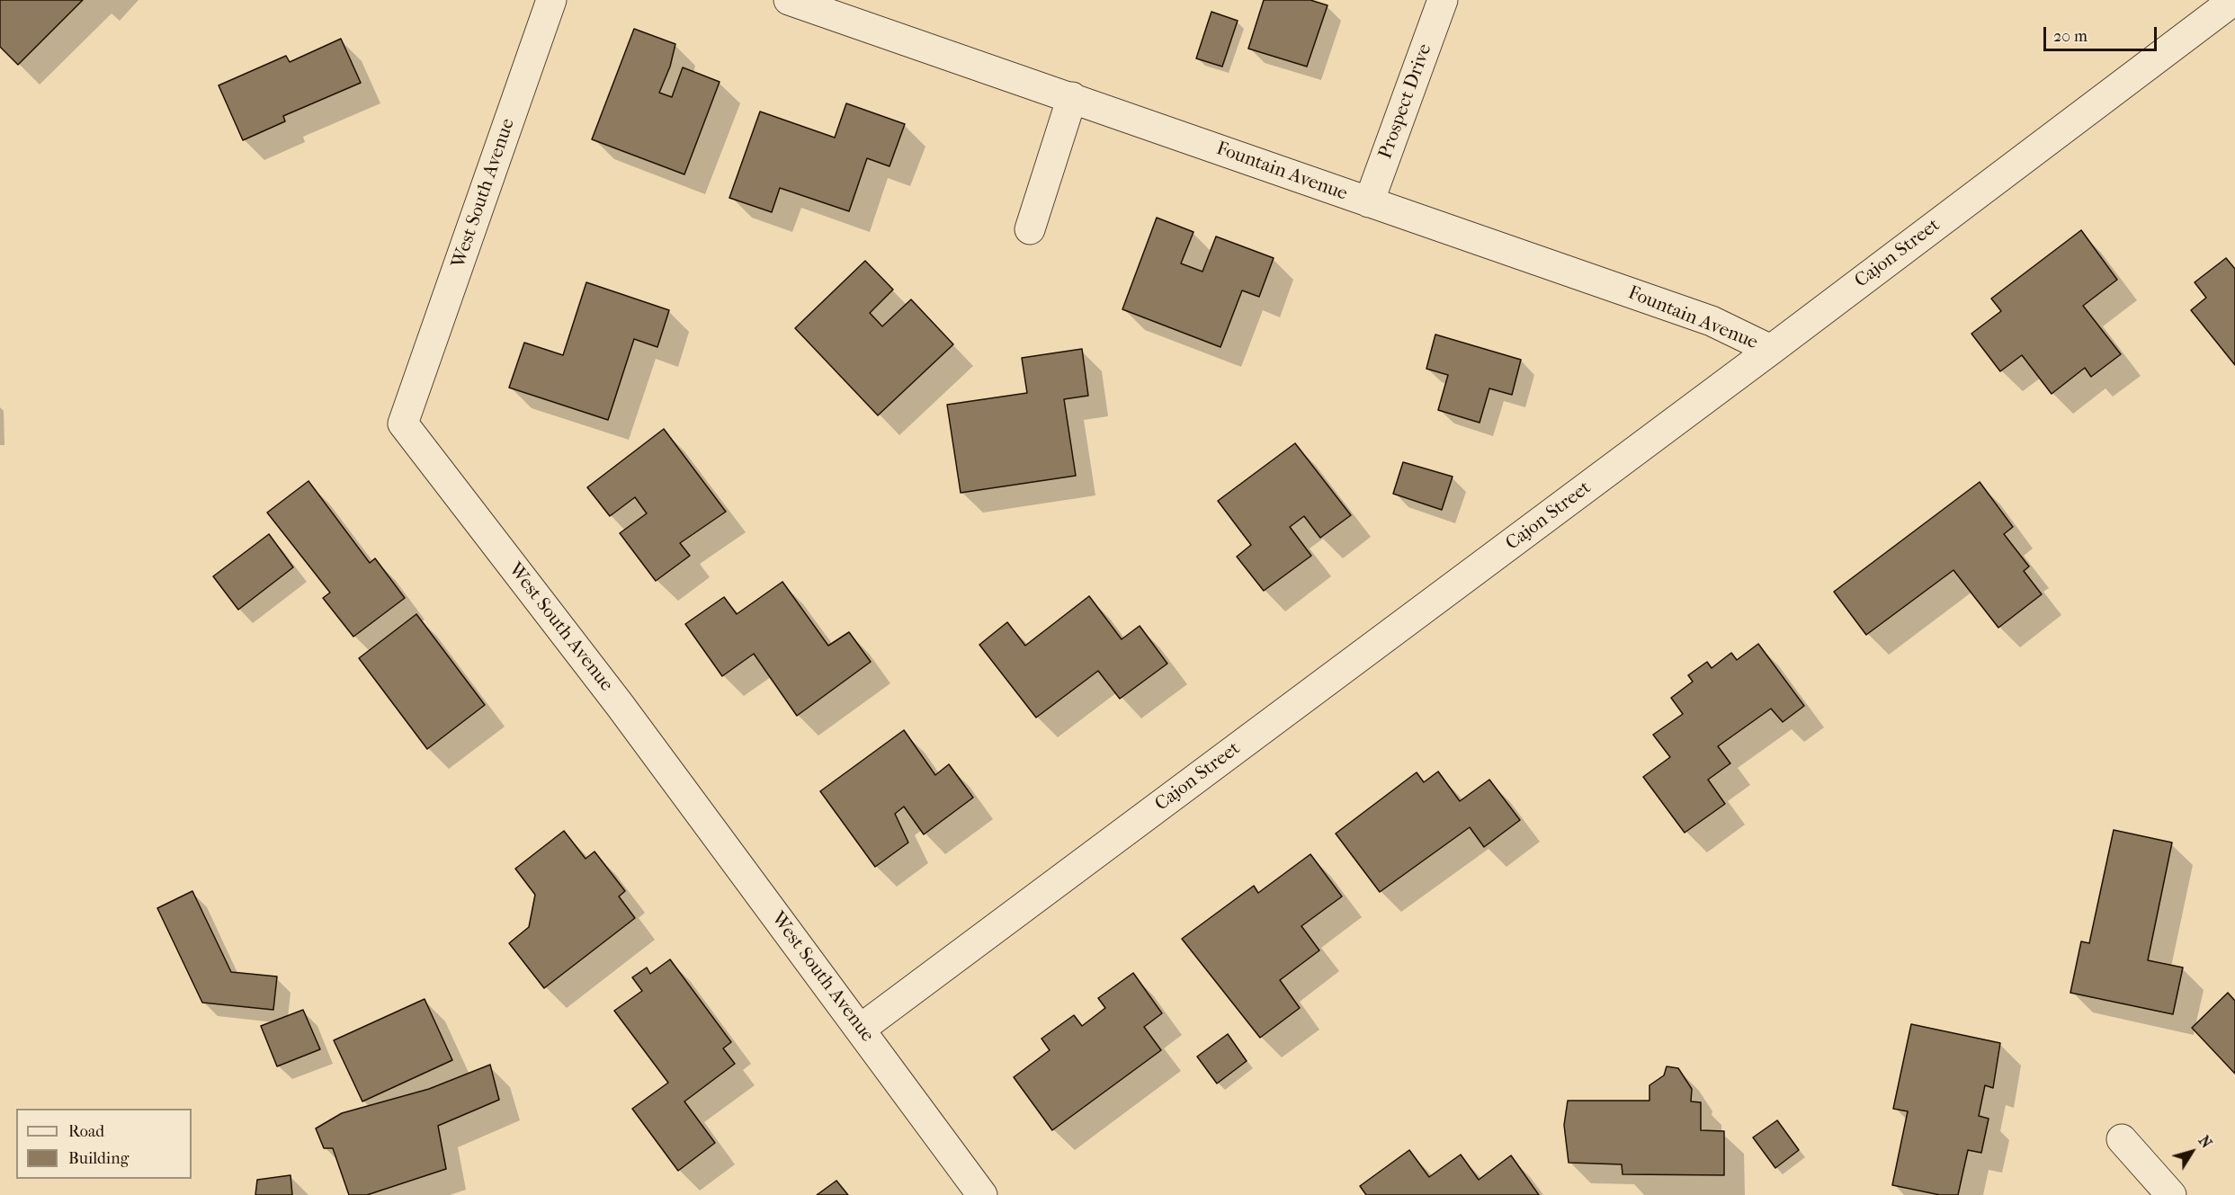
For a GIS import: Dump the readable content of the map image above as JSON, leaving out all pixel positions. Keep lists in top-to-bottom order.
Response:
{
  "streets": {
    "street": [
      "Prospect Drive",
      "Fountain Avenue",
      "West South Avenue",
      "Cajon Street"
    ]
  },
  "crossings": [
    ["Prospect Drive", "Fountain Avenue"],
    ["Fountain Avenue", "Cajon Street"],
    ["West South Avenue", "Cajon Street"]
  ],
  "legend": ["Road", "Building"],
  "scale_bar": "20 m",
  "north": "top right"
}
